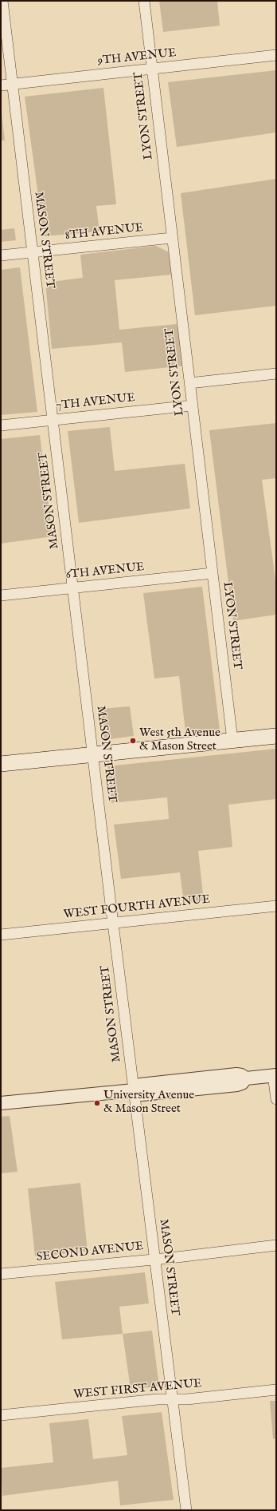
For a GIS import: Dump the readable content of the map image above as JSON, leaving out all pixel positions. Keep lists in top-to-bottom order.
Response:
{
  "streets": {
    "street": [
      "9TH AVENUE",
      "LYON STREET",
      "8TH AVENUE",
      "MASON STREET",
      "7TH AVENUE",
      "6TH AVENUE",
      "WEST FOURTH AVENUE",
      "SECOND AVENUE",
      "WEST FIRST AVENUE"
    ]
  },
  "crossings": [
    ["9TH AVENUE", "LYON STREET"],
    ["9TH AVENUE", "MASON STREET"],
    ["LYON STREET", "8TH AVENUE"],
    ["LYON STREET", "7TH AVENUE"],
    ["LYON STREET", "6TH AVENUE"],
    ["8TH AVENUE", "MASON STREET"],
    ["MASON STREET", "7TH AVENUE"],
    ["MASON STREET", "6TH AVENUE"],
    ["MASON STREET", "WEST FOURTH AVENUE"],
    ["MASON STREET", "SECOND AVENUE"],
    ["MASON STREET", "WEST FIRST AVENUE"]
  ],
  "places": ["West 5th Avenue & Mason Street", "University Avenue & Mason Street"]
}
